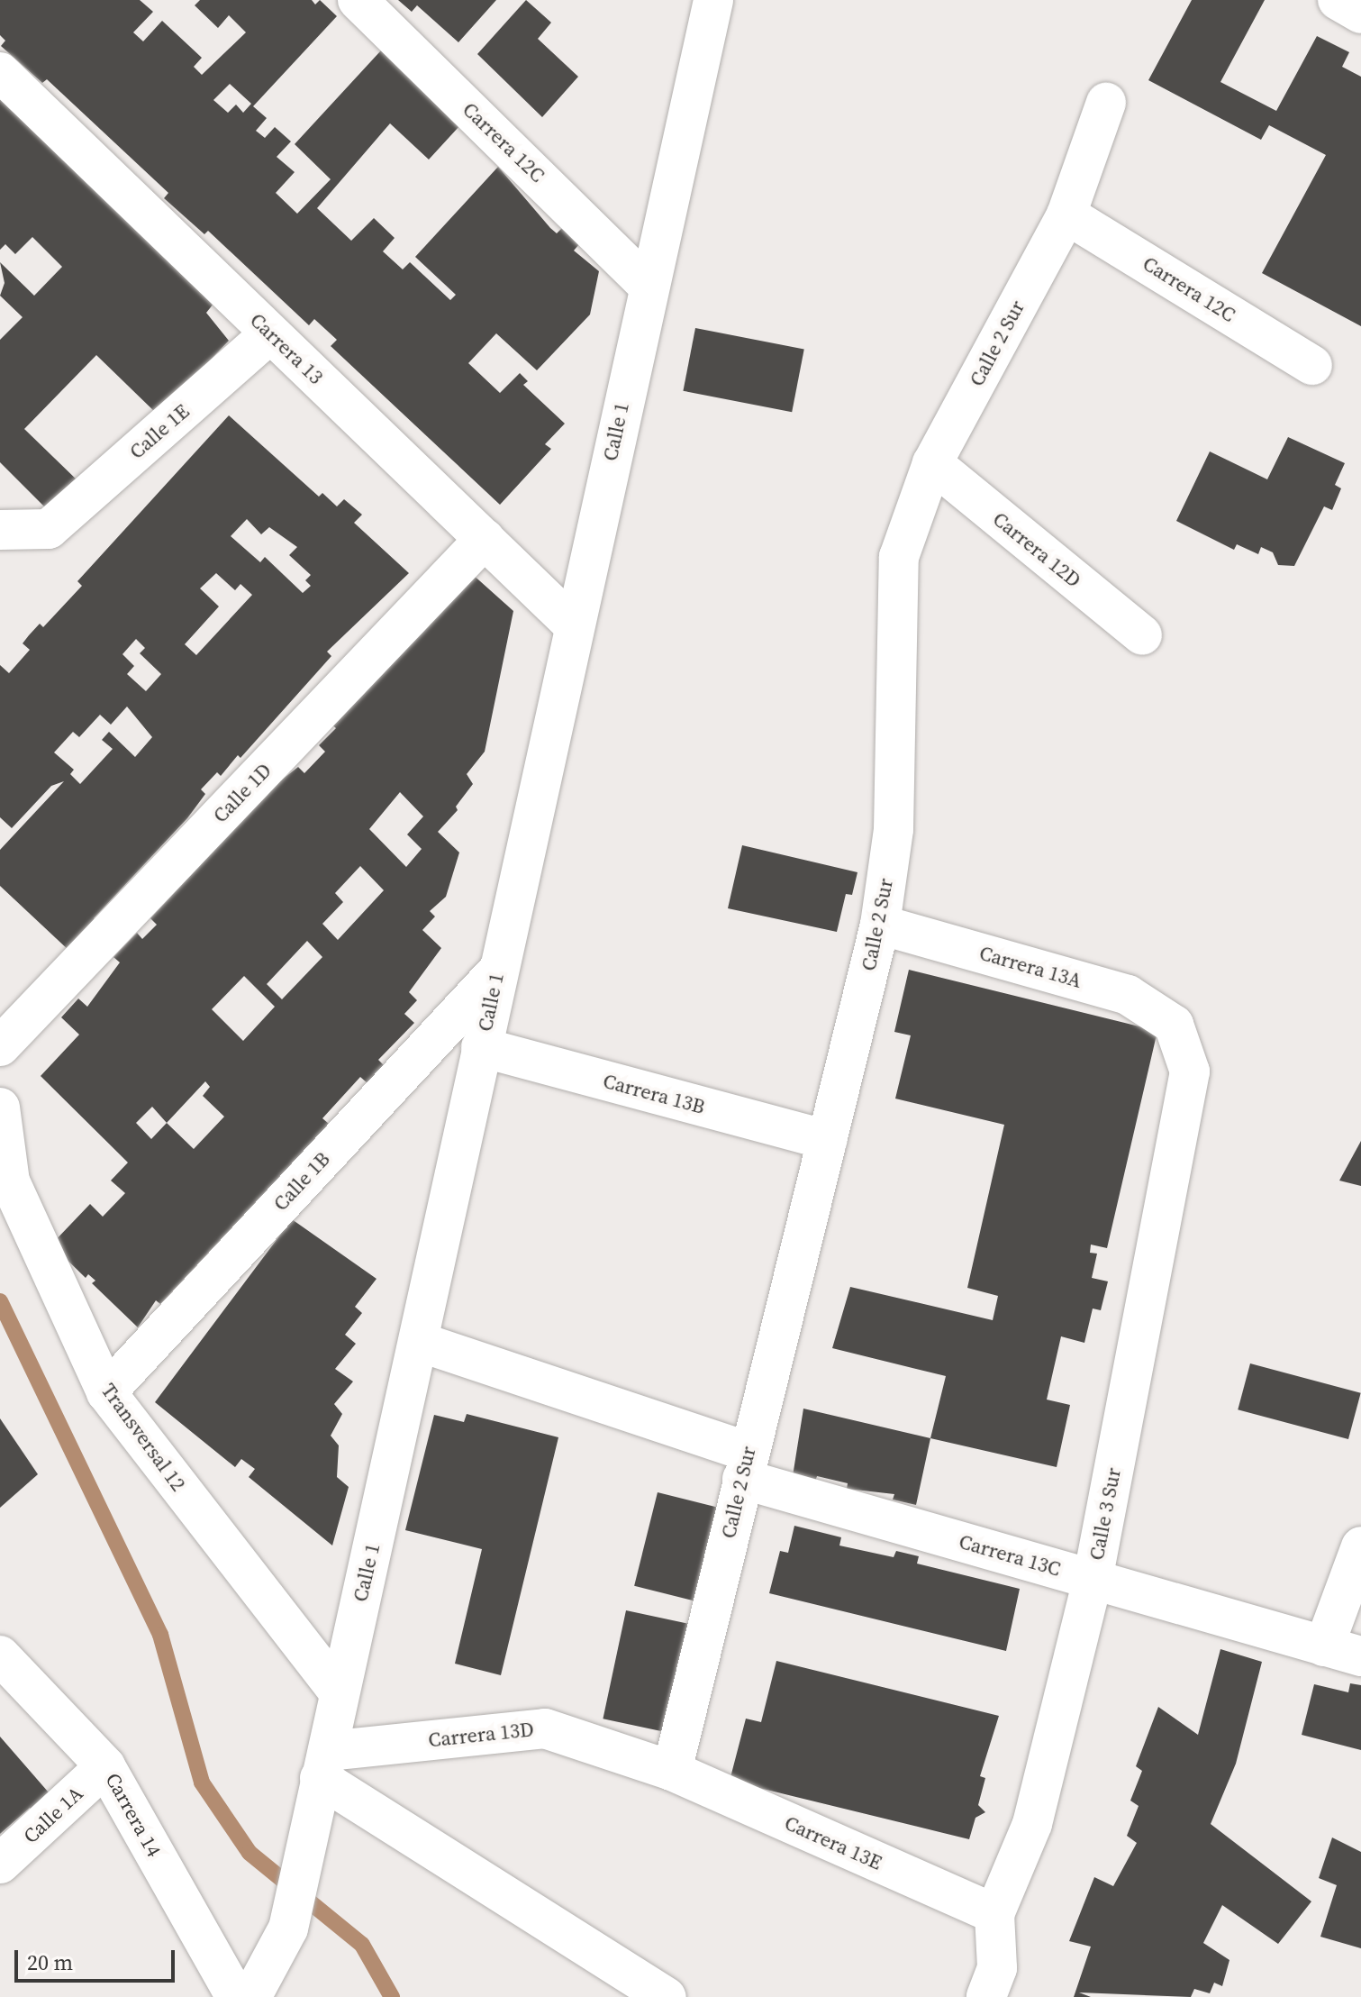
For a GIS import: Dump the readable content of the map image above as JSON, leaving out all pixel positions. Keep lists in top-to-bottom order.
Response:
{
  "streets": {
    "street": [
      "Carrera 12C",
      "Calle 2 Sur",
      "Carrera 13",
      "Calle 1E",
      "Calle 1",
      "Carrera 12D",
      "Calle 1D",
      "Carrera 13A",
      "Carrera 13B",
      "Calle 1B",
      "Transversal 12",
      "Calle 3 Sur",
      "Carrera 13C",
      "Carrera 13D",
      "Calle 1A",
      "Carrera 14",
      "Carrera 13E"
    ]
  },
  "crossings": [
    ["Carrera 12C", "Calle 2 Sur"],
    ["Carrera 12C", "Calle 1"],
    ["Calle 2 Sur", "Carrera 12D"],
    ["Calle 2 Sur", "Carrera 13A"],
    ["Calle 2 Sur", "Carrera 13B"],
    ["Calle 2 Sur", "Carrera 13C"],
    ["Calle 2 Sur", "Carrera 13D"],
    ["Calle 2 Sur", "Carrera 13E"],
    ["Carrera 13", "Calle 1E"],
    ["Carrera 13", "Calle 1"],
    ["Carrera 13", "Calle 1D"],
    ["Calle 1", "Carrera 13B"],
    ["Calle 1", "Calle 1B"],
    ["Calle 1", "Transversal 12"],
    ["Calle 1", "Carrera 13C"],
    ["Calle 1", "Carrera 13D"],
    ["Carrera 13A", "Calle 3 Sur"],
    ["Calle 1B", "Transversal 12"],
    ["Calle 3 Sur", "Carrera 13C"],
    ["Calle 3 Sur", "Carrera 13E"],
    ["Carrera 13D", "Carrera 13E"],
    ["Calle 1A", "Carrera 14"]
  ],
  "scale_bar": "20 m"
}
